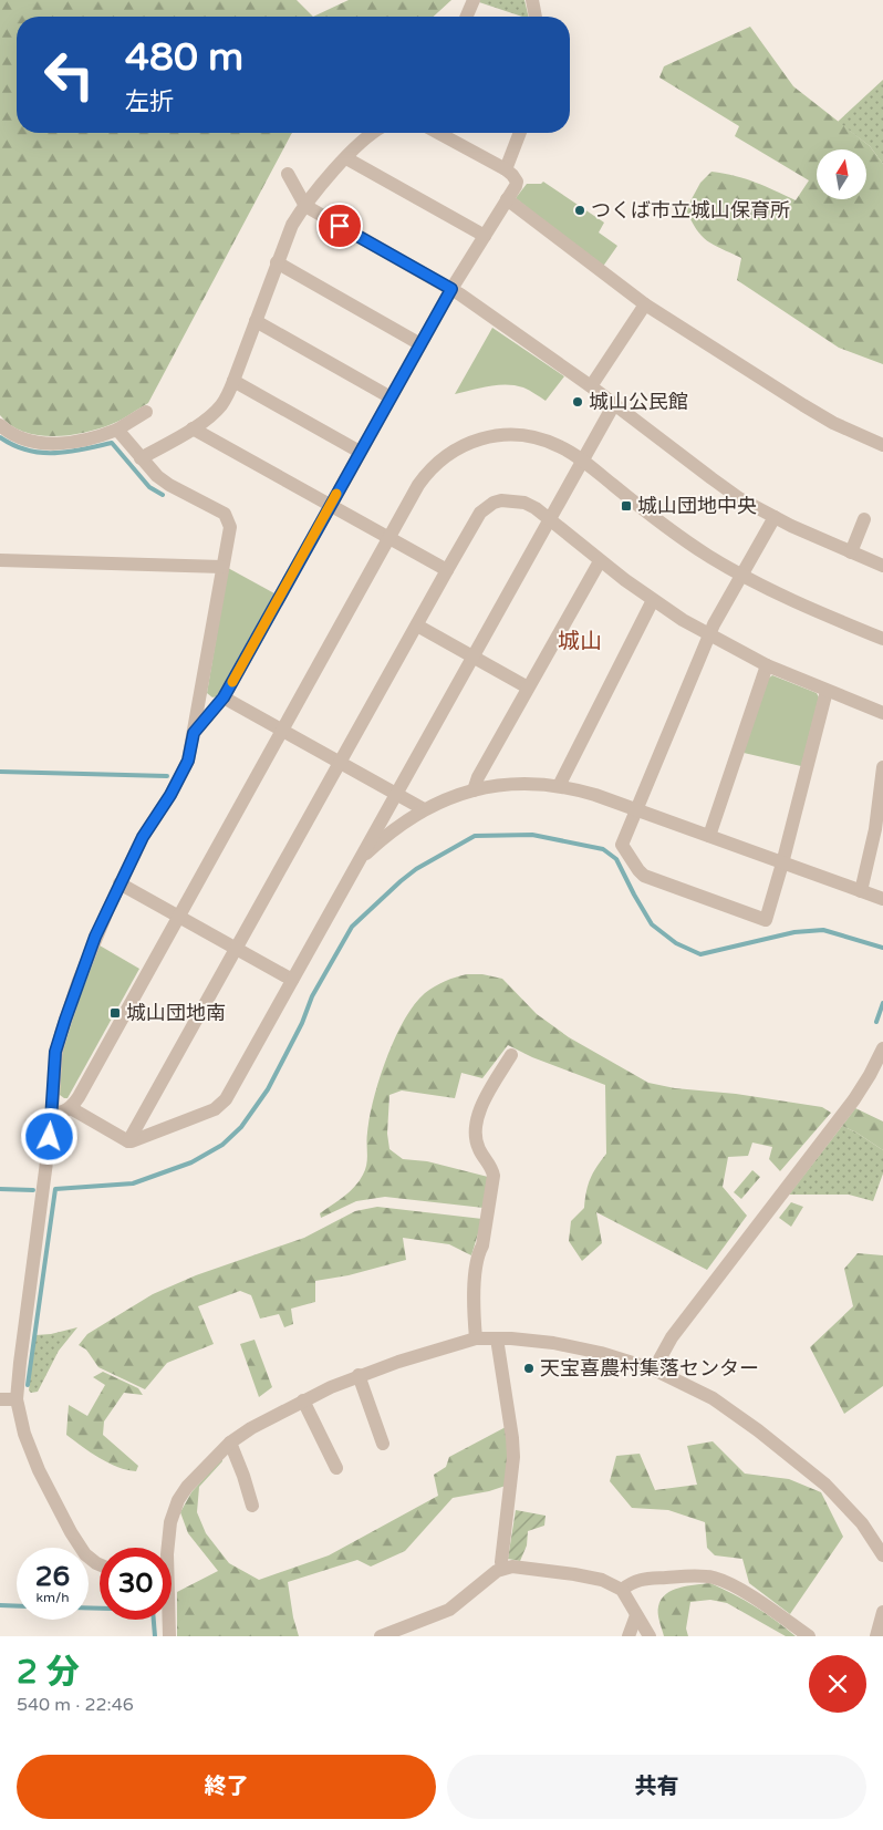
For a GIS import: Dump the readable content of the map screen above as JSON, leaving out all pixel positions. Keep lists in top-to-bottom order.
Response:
{
  "districts": ["城山"],
  "places": {
    "other": ["つくば市立城山保育所", "城山公民館", "天宝喜農村集落センター"],
    "transit": ["城山団地中央", "城山団地南"]
  },
  "north": "top",
  "page": {
    "turn": ["480 m", "左折"],
    "speed": "26 km/h",
    "limit": "30",
    "heading": ["2 分", "540 m · 22:46"],
    "buttons": ["終了", "共有"]
  }
}
